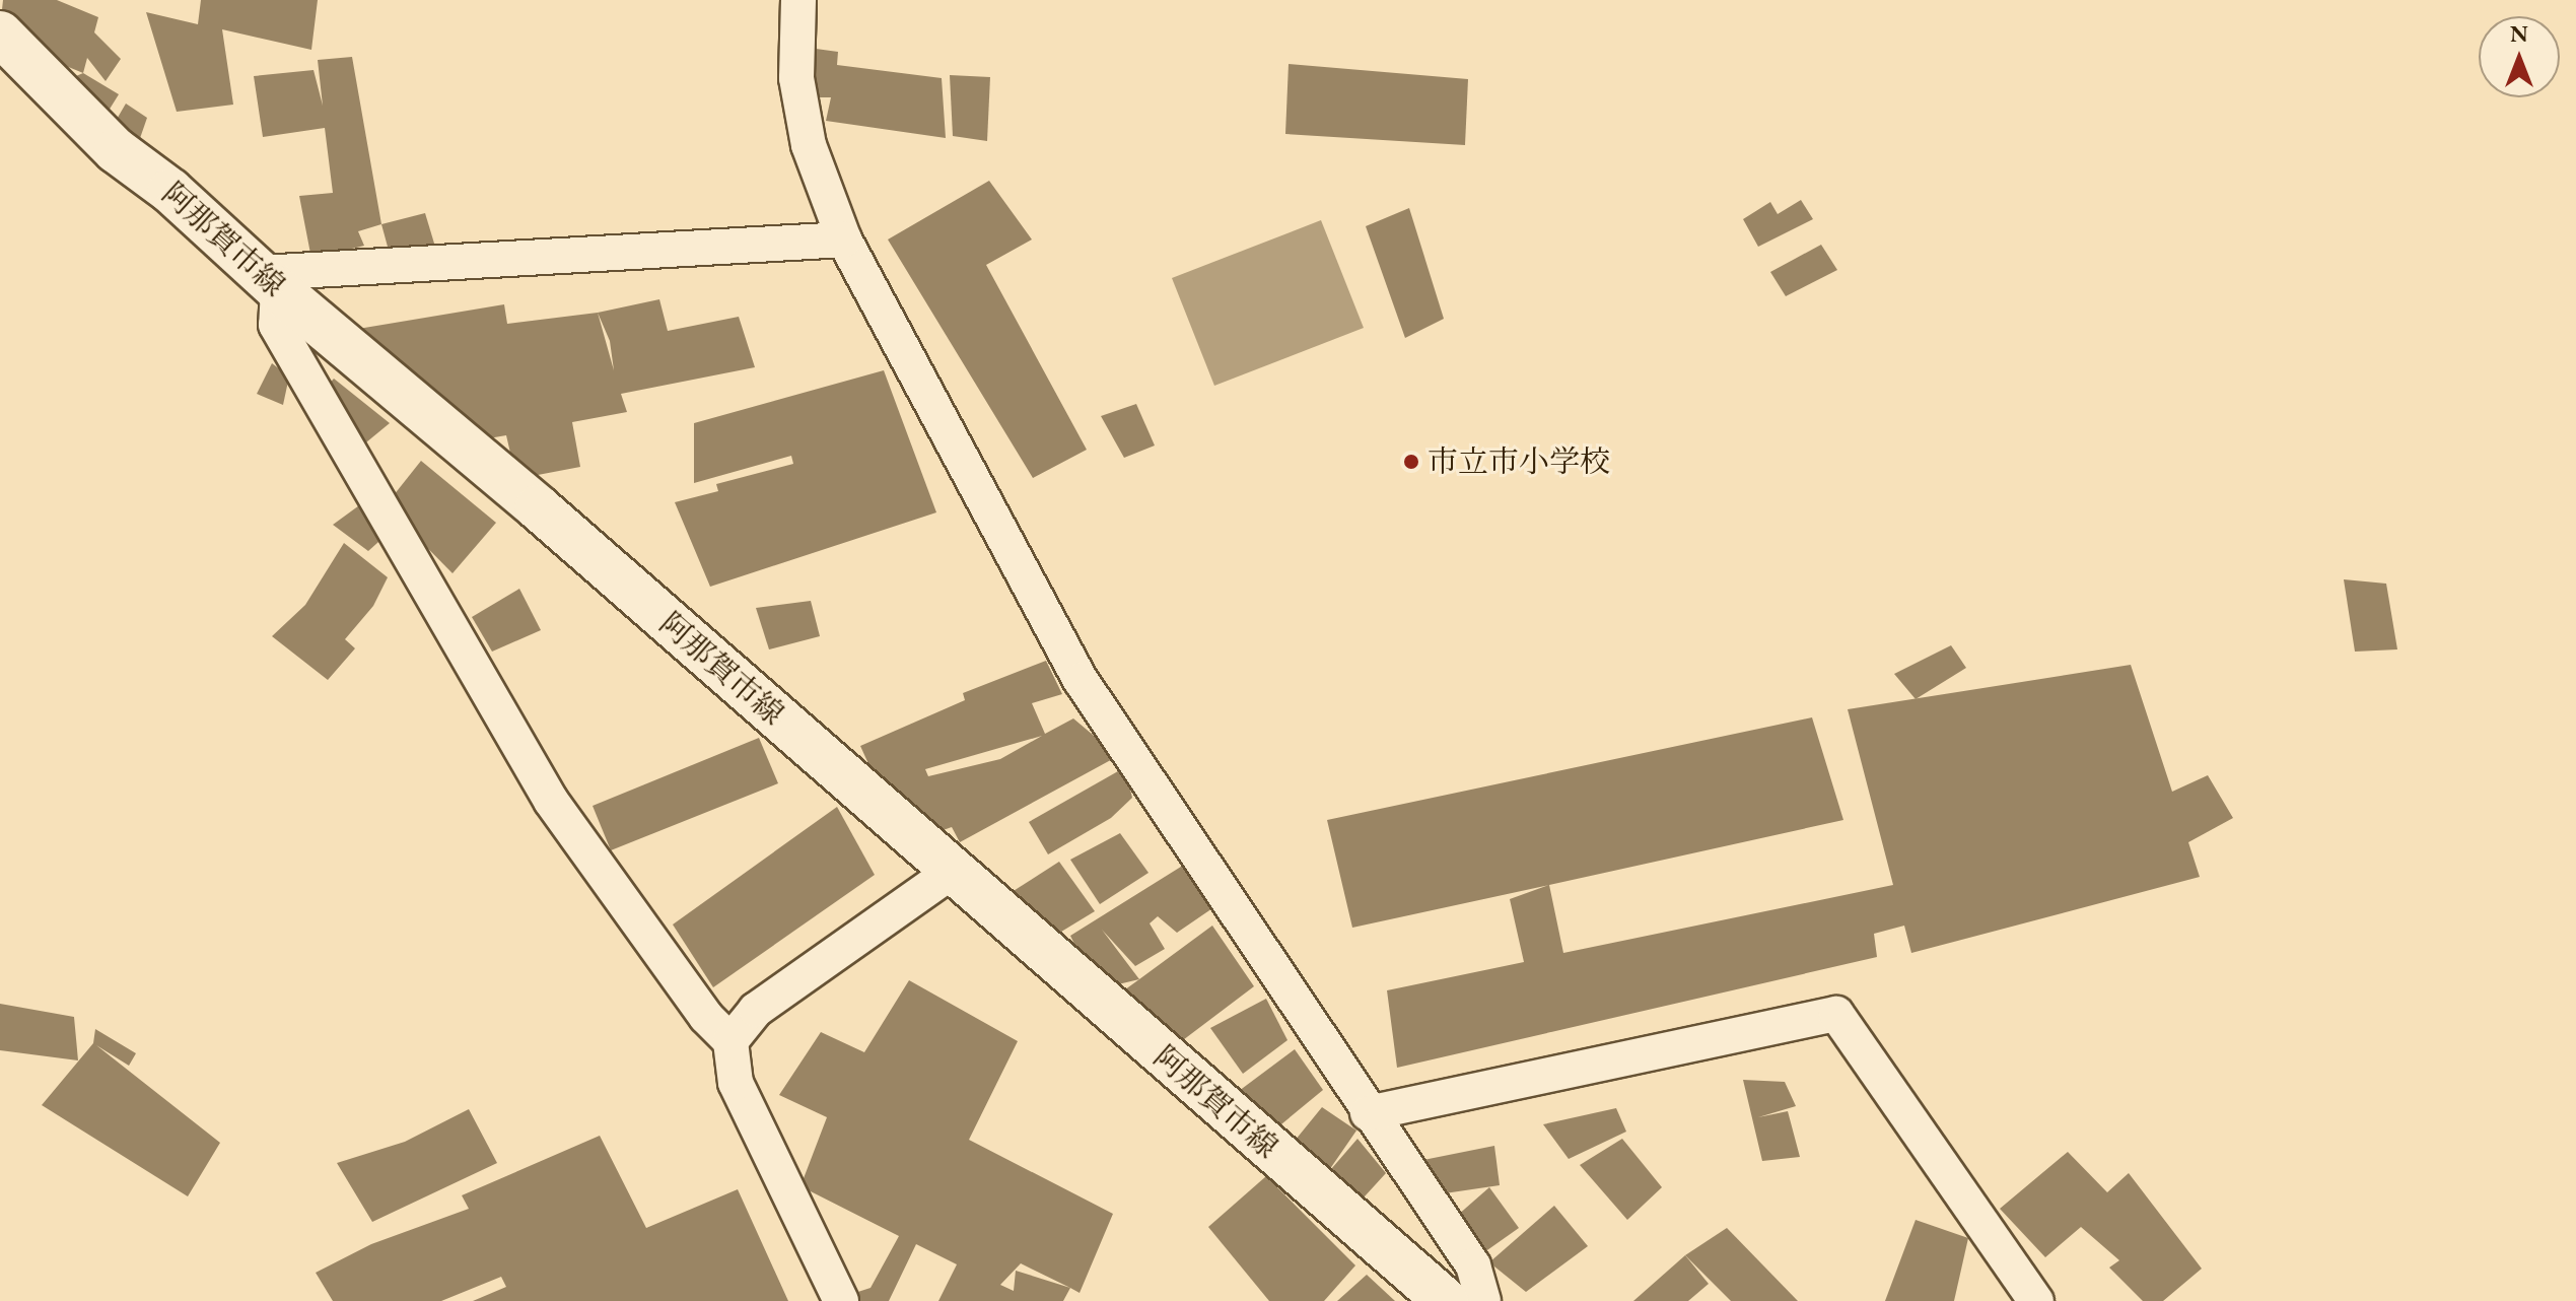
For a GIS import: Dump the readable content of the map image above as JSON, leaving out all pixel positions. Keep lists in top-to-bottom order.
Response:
{
  "streets": {
    "main road": ["阿那賀市線"]
  },
  "places": ["市立市小学校"],
  "north": "top"
}
